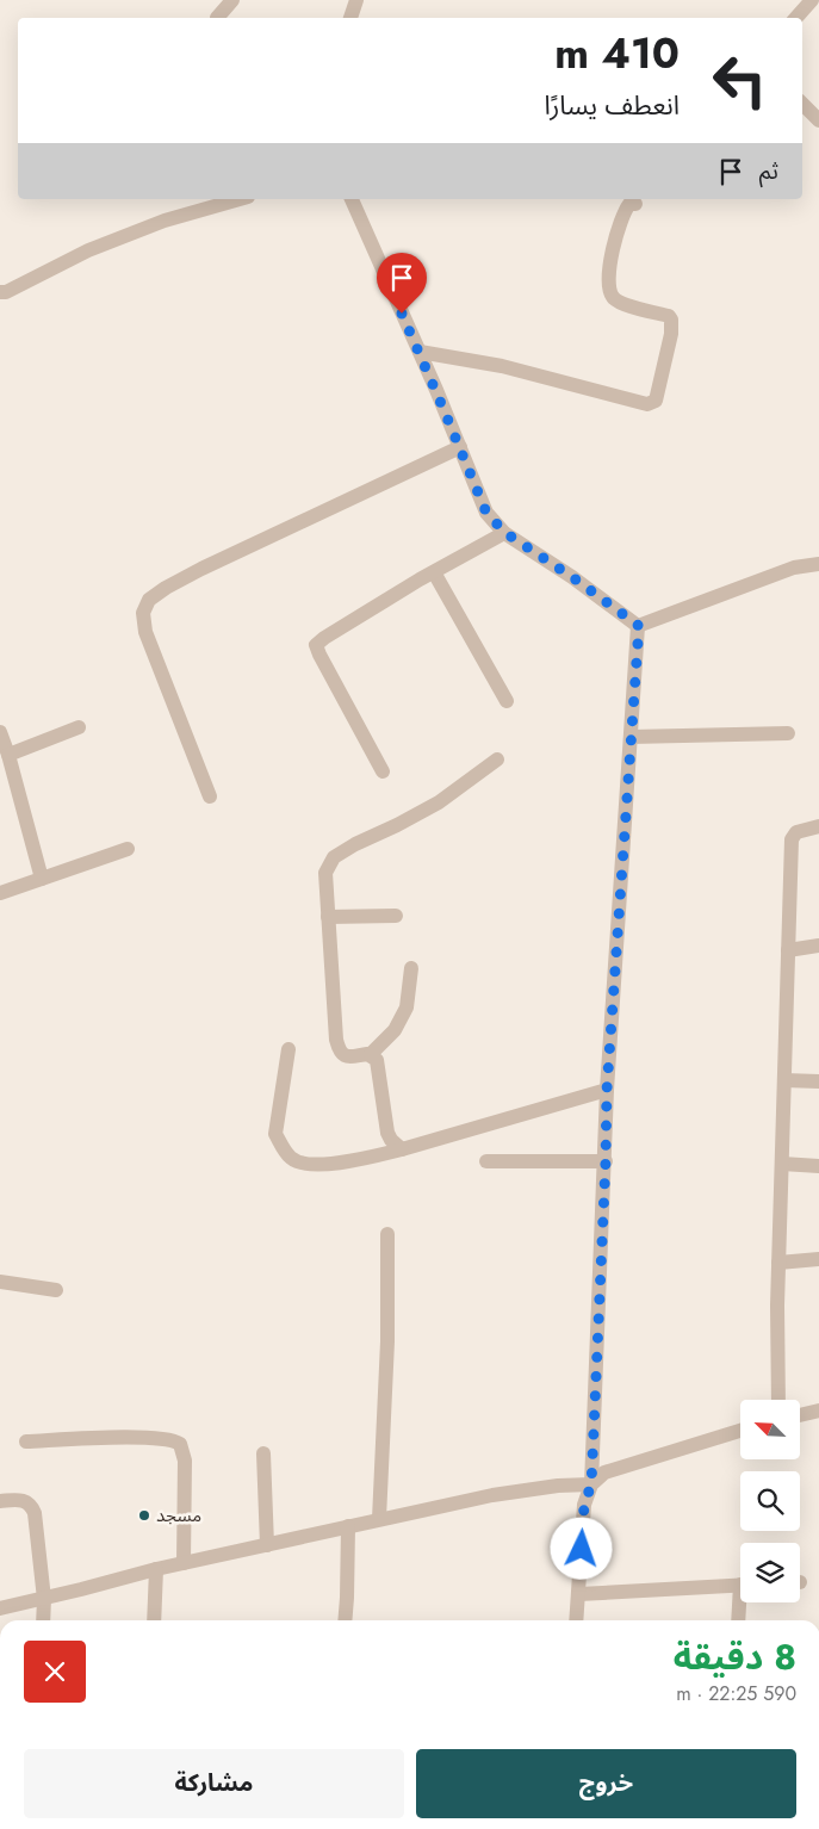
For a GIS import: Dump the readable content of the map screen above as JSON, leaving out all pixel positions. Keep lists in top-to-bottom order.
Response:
{
  "places": ["مسجد"],
  "north": "top left",
  "page": {
    "turn": ["410 m", "انعطف يسارًا"],
    "then": "ثم",
    "heading": ["8 دقيقة", "590 m · 22:25"],
    "buttons": ["خروج", "مشاركة"]
  }
}
